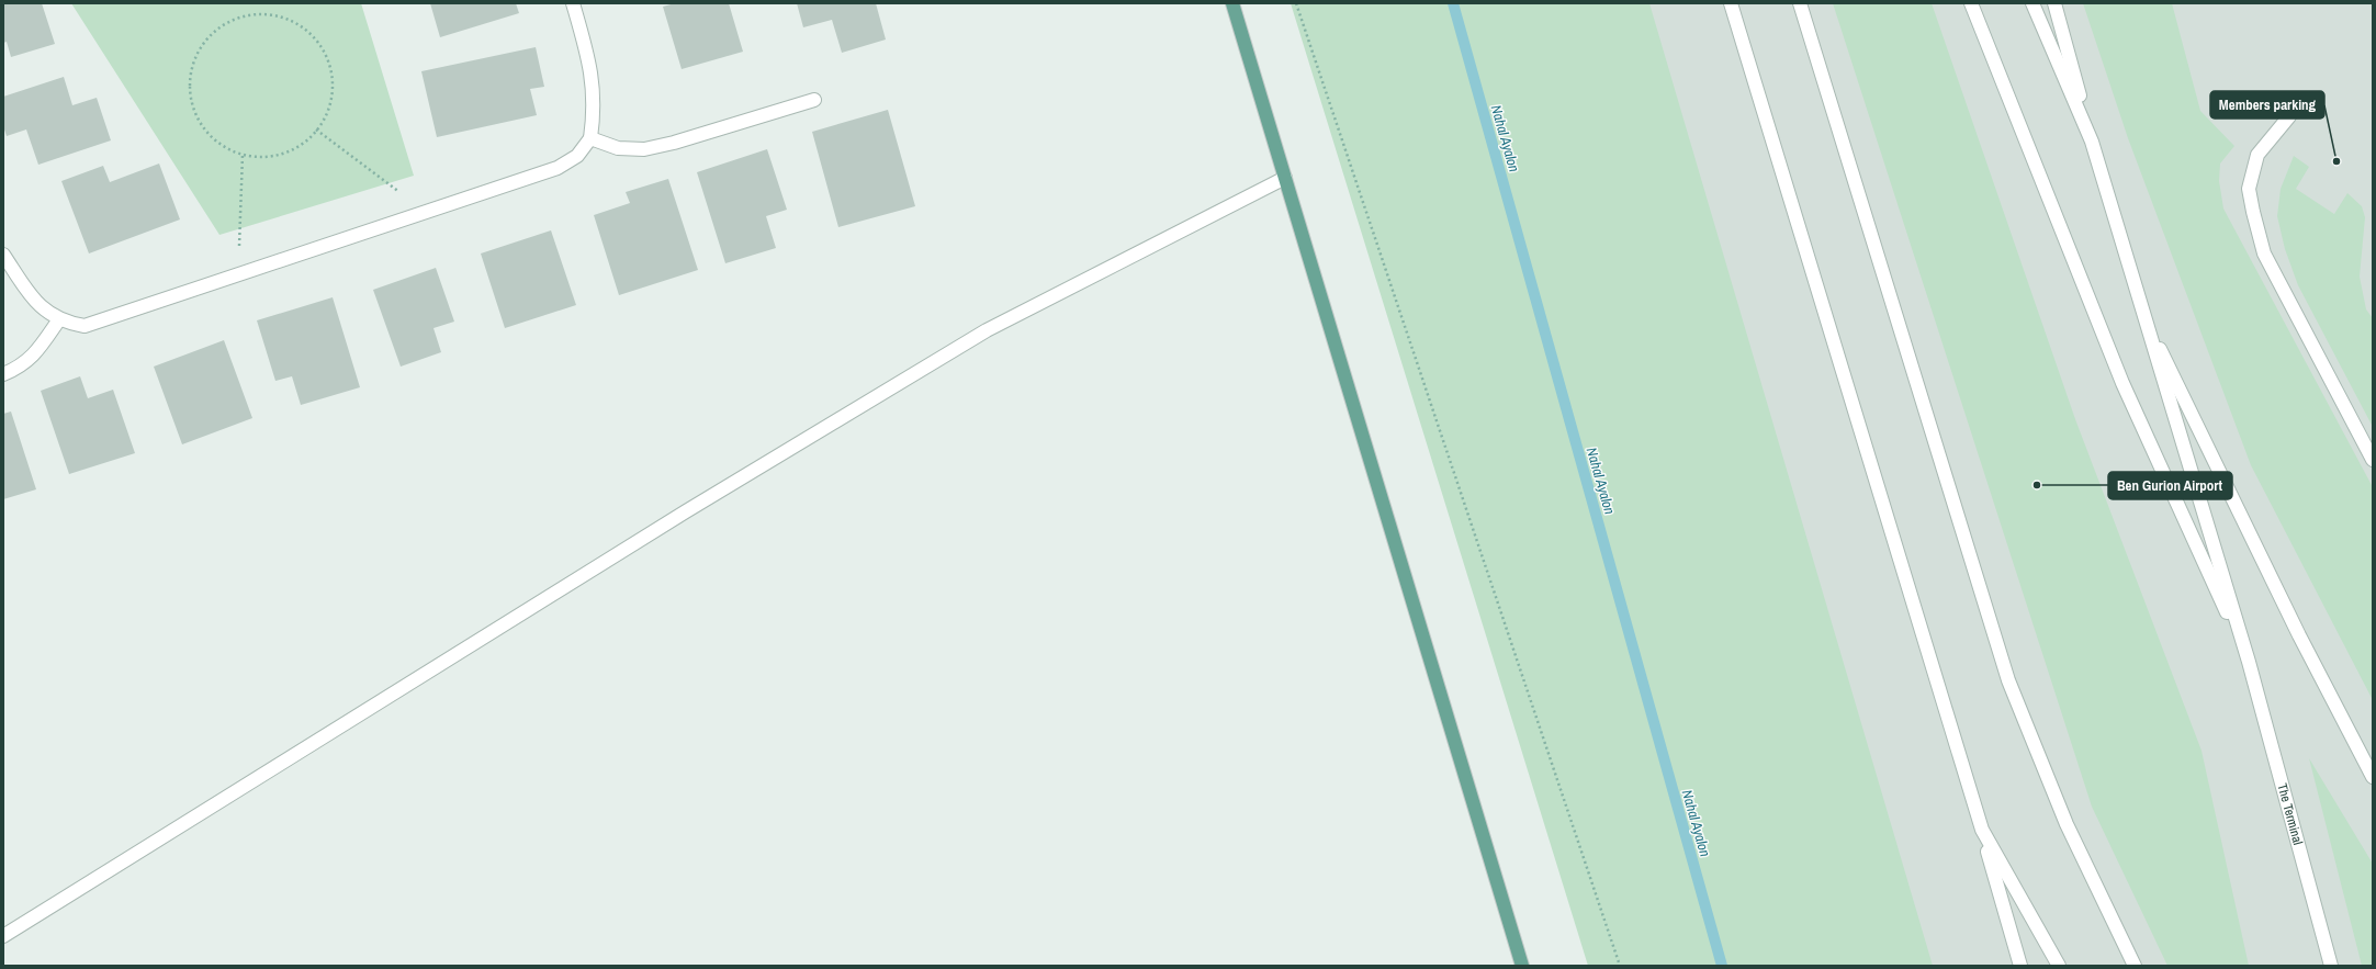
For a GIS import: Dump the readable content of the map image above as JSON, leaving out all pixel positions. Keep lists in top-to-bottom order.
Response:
{
  "streets": {
    "street": ["The Terminal"]
  },
  "water": ["Nahal Ayalon"],
  "places": ["Members parking", "Ben Gurion Airport"]
}
